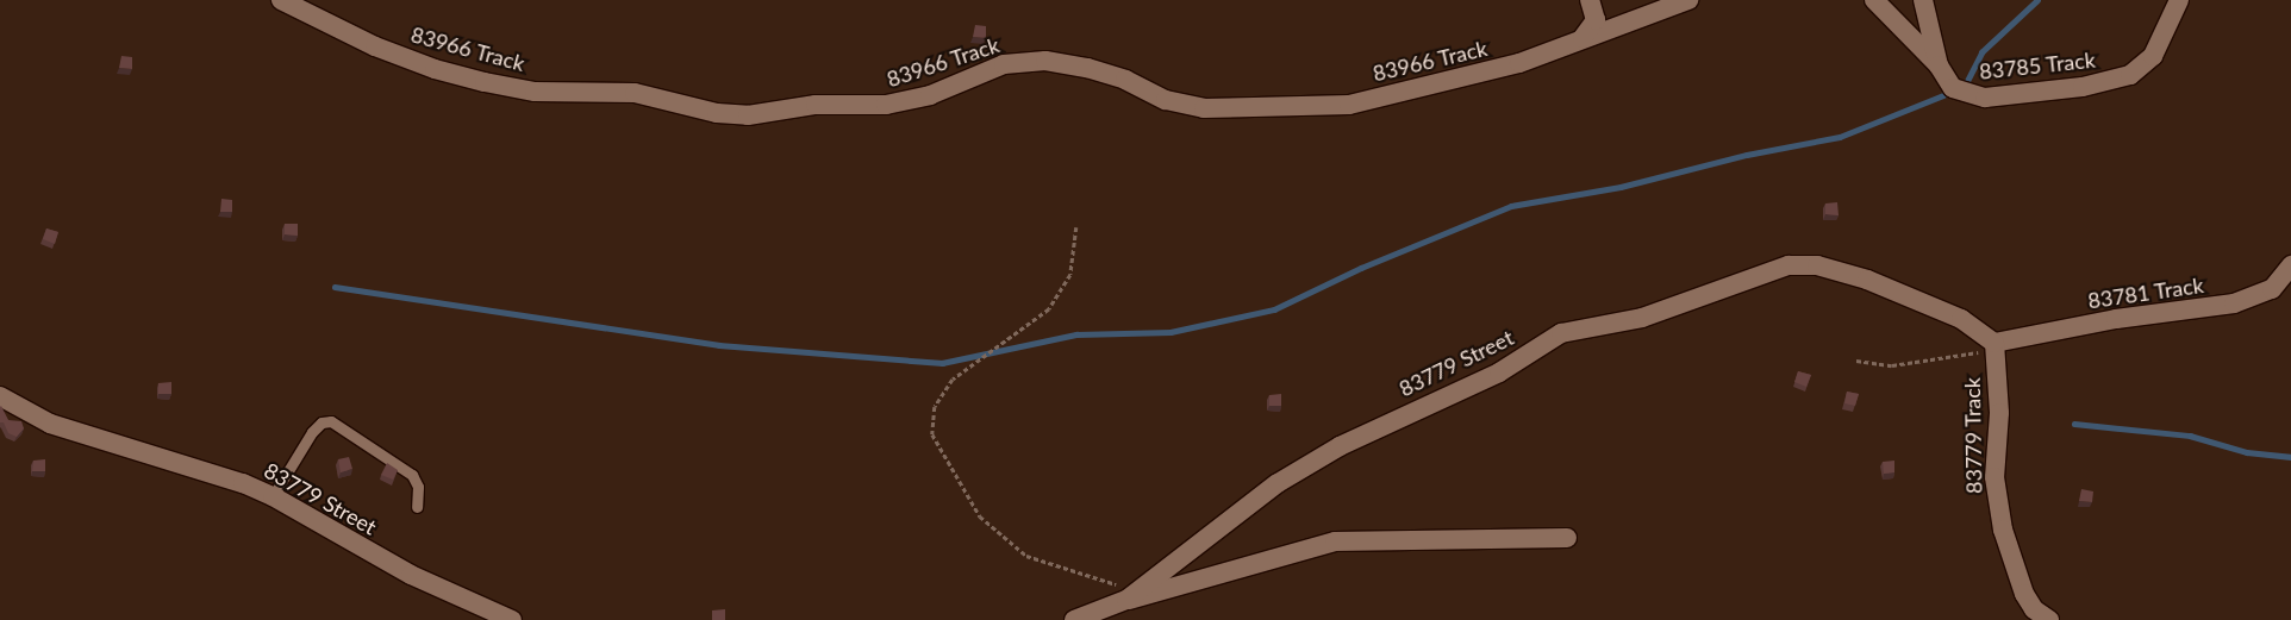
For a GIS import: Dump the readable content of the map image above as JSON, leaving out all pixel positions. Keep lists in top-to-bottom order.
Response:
{
  "streets": {
    "street": [
      "83966 Track",
      "83785 Track",
      "83781 Track",
      "83779 Street",
      "83779 Track"
    ]
  },
  "crossings": [
    ["83781 Track", "83779 Street"],
    ["83781 Track", "83779 Track"],
    ["83779 Street", "83779 Track"]
  ]
}
